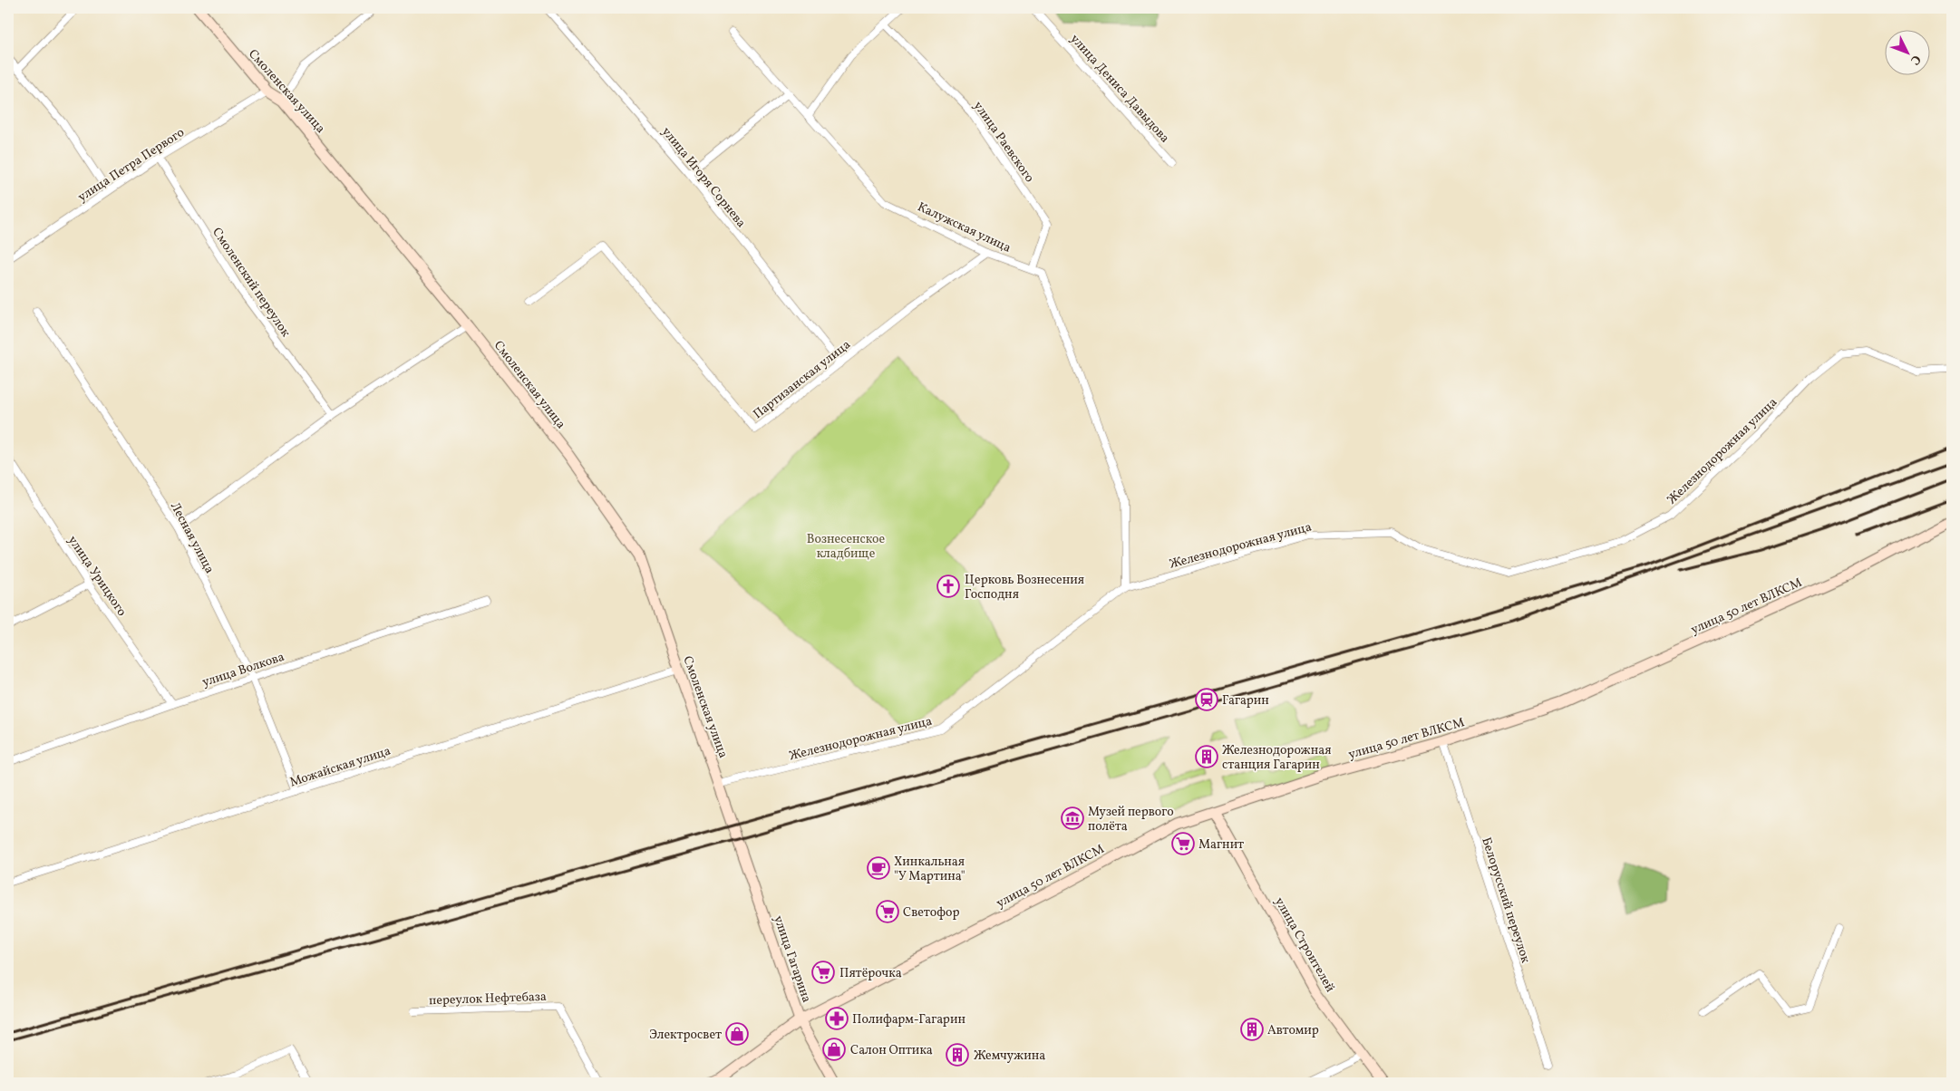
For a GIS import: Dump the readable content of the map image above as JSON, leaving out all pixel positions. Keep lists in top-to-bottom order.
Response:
{
  "streets": {
    "main road": [
      "Смоленская улица",
      "улица 50 лет ВЛКСМ",
      "улица Строителей",
      "улица Гагарина"
    ],
    "street": [
      "улица Дениса Давыдова",
      "улица Раевского",
      "улица Петра Первого",
      "улица Игоря Сорнева",
      "Калужская улица",
      "Смоленский переулок",
      "Партизанская улица",
      "Железнодорожная улица",
      "Лесная улица",
      "улица Урицкого",
      "улица Волкова",
      "Можайская улица",
      "Белорусский переулок",
      "переулок Нефтебаза"
    ]
  },
  "crossings": [
    ["Смоленская улица", "улица Петра Первого"],
    ["Смоленская улица", "Железнодорожная улица"],
    ["Смоленская улица", "Можайская улица"],
    ["Смоленская улица", "улица Гагарина"],
    ["улица Раевского", "Калужская улица"],
    ["улица Петра Первого", "Смоленский переулок"],
    ["улица Игоря Сорнева", "Партизанская улица"],
    ["Калужская улица", "Партизанская улица"],
    ["Лесная улица", "улица Волкова"],
    ["Лесная улица", "Можайская улица"],
    ["улица Урицкого", "улица Волкова"],
    ["улица 50 лет ВЛКСМ", "Белорусский переулок"],
    ["улица 50 лет ВЛКСМ", "улица Строителей"],
    ["улица 50 лет ВЛКСМ", "улица Гагарина"]
  ],
  "parks": ["Вознесенское кладбище"],
  "places": {
    "church": ["Церковь Вознесения Господня"],
    "station": ["Гагарин"],
    "building": ["Железнодорожная станция Гагарин", "Автомир", "Жемчужина"],
    "museum": ["Музей первого полёта"],
    "supermarket": ["Магнит", "Светофор", "Пятёрочка"],
    "cafe": ["Хинкальная \"У Мартина\""],
    "pharmacy": ["Полифарм-Гагарин"],
    "shop": ["Электросвет", "Салон Оптика"]
  },
  "north": "bottom right"
}
